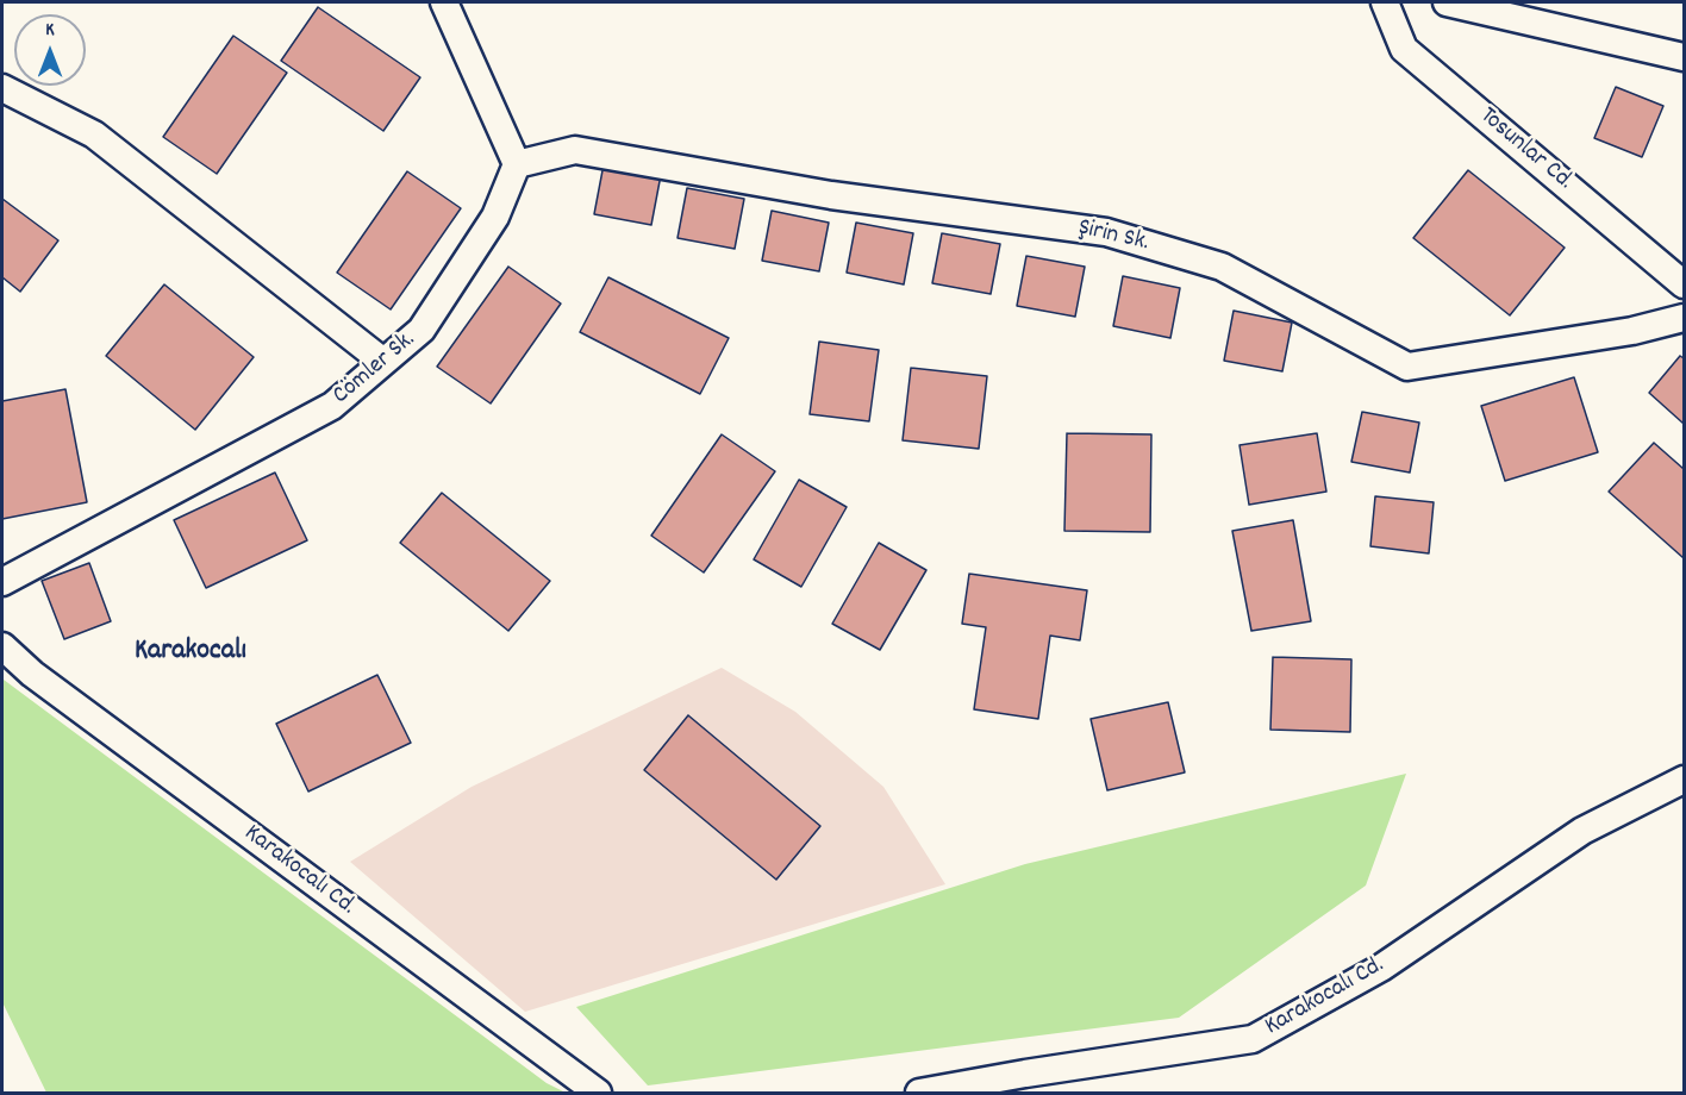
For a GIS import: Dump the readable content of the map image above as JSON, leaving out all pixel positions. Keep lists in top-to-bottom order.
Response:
{
  "streets": {
    "street": [
      "Tosunlar Cd.",
      "Şirin Sk.",
      "Cömler Sk.",
      "Karakocalı Cd."
    ]
  },
  "crossings": [
    ["Şirin Sk.", "Cömler Sk."]
  ],
  "districts": ["Karakocalı"],
  "north": "top"
}
